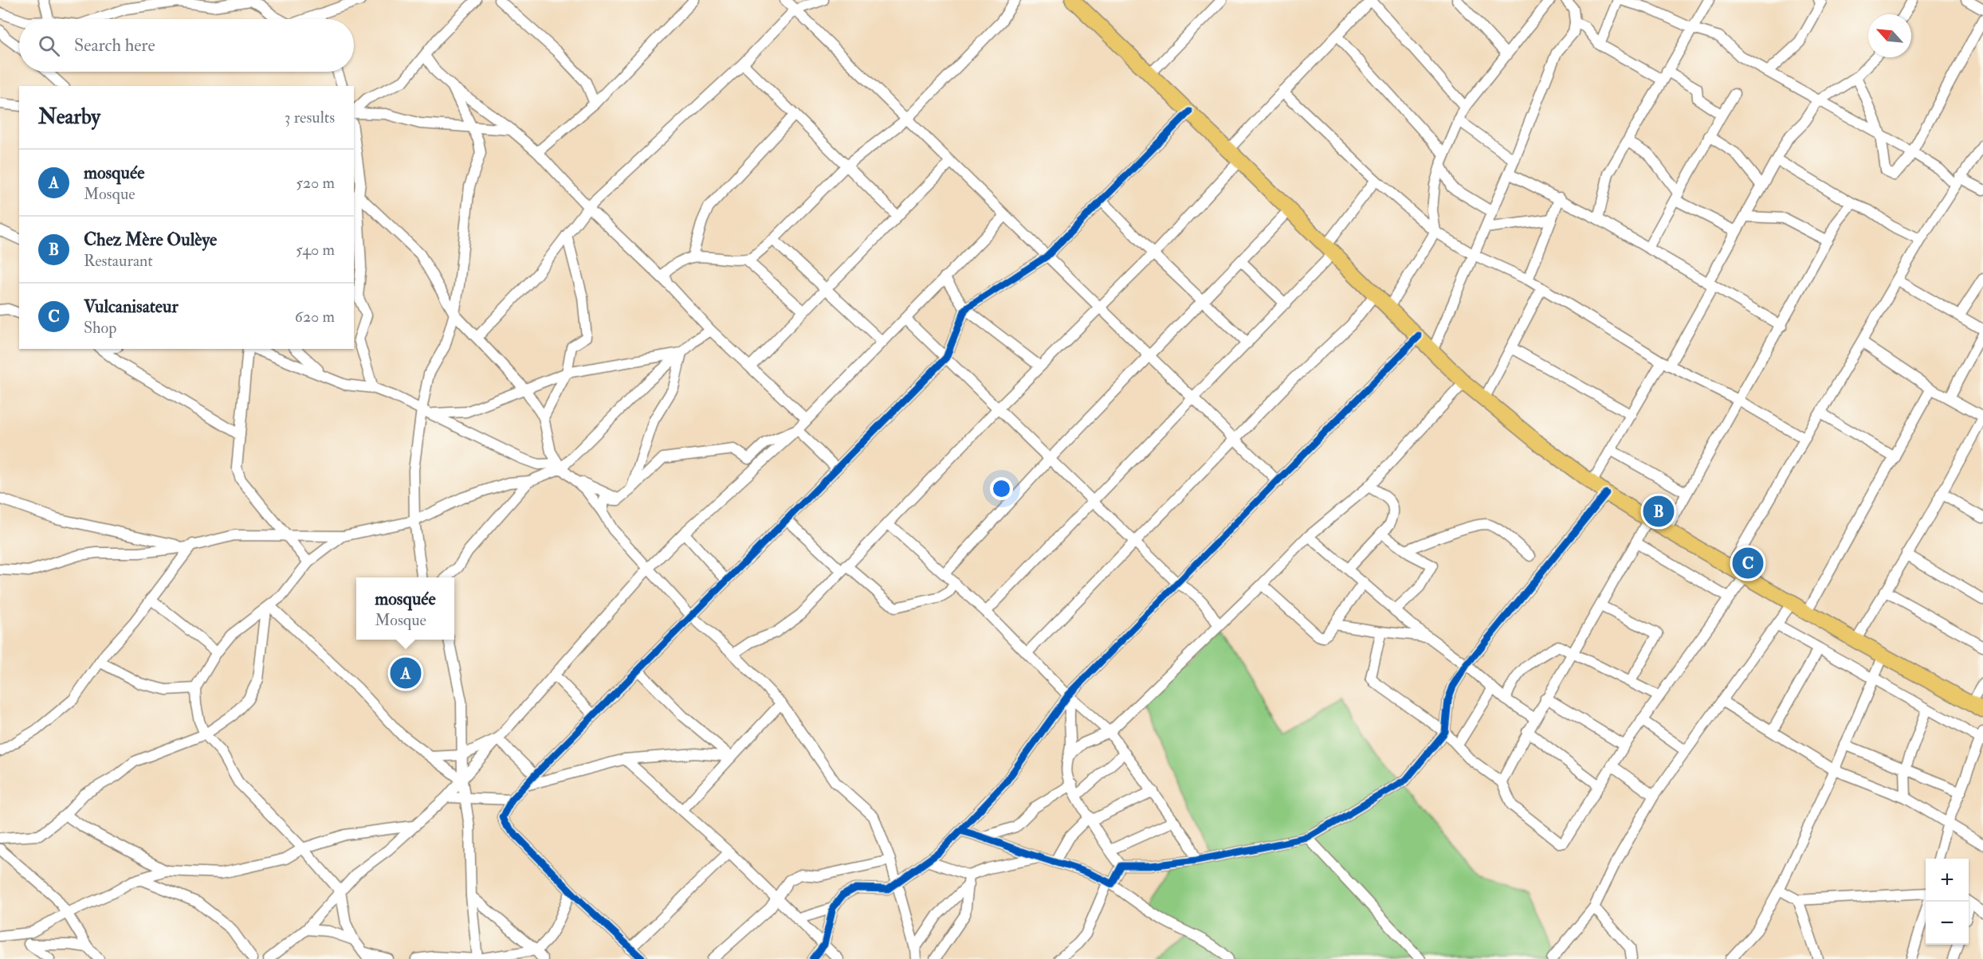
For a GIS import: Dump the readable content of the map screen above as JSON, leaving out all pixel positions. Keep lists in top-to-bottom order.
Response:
{
  "north": "top left",
  "page": {
    "search": "Search here",
    "heading": ["Nearby", "3 results"],
    "list": [
      {
        "mark": "A",
        "name": "mosquée",
        "note": "Mosque",
        "value": "520 m"
      },
      {
        "mark": "B",
        "name": "Chez Mère Oulèye",
        "note": "Restaurant",
        "value": "540 m"
      },
      {
        "mark": "C",
        "name": "Vulcanisateur",
        "note": "Shop",
        "value": "620 m"
      }
    ],
    "pins": ["B", "C", "A"],
    "popup": ["mosquée", "Mosque"],
    "map_buttons": ["+", "−"]
  }
}
